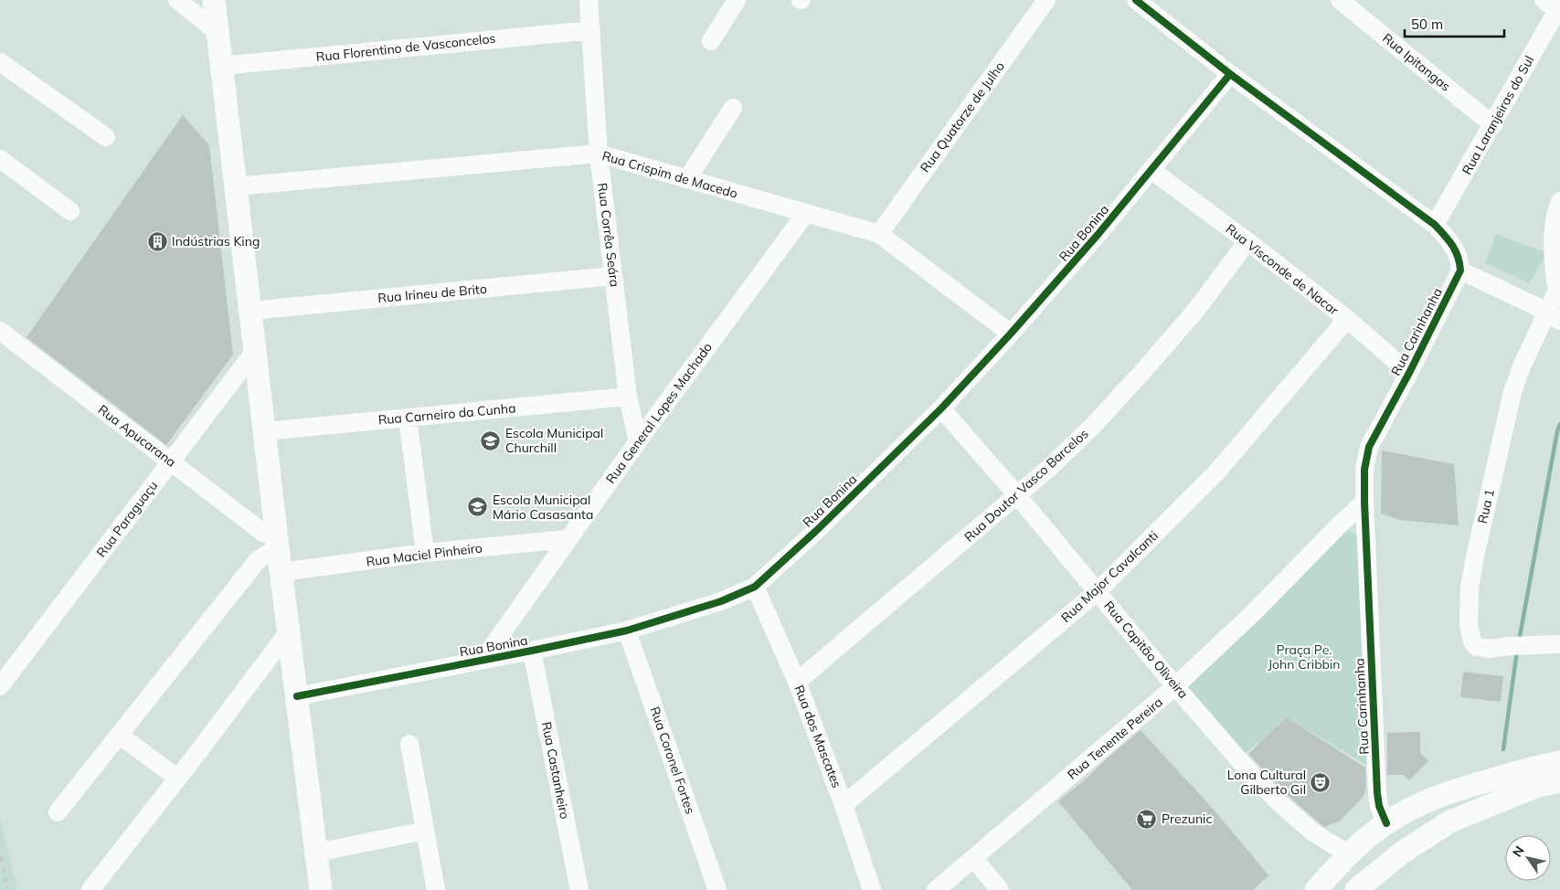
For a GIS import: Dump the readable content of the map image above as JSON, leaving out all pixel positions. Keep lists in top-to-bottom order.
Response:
{
  "streets": {
    "street": [
      "Rua Florentino de Vasconcelos",
      "Rua Ipitangas",
      "Rua Laranjeiras do Sul",
      "Rua Quatorze de Julho",
      "Rua Crispim de Macedo",
      "Rua Bonina",
      "Rua Corrêa Seára",
      "Rua Visconde de Nacar",
      "Rua Irineu de Brito",
      "Rua Carinhanha",
      "Rua General Lopes Machado",
      "Rua Carneiro da Cunha",
      "Rua Apucarana",
      "Rua Doutor Vasco Barcelos",
      "Rua 1",
      "Rua Paraguaçu",
      "Rua Maciel Pinheiro",
      "Rua Major Cavalcanti",
      "Rua Capitão Oliveira",
      "Rua dos Mascates",
      "Rua Tenente Pereira",
      "Rua Coronel Fortes",
      "Rua Castanheiro"
    ]
  },
  "crossings": [
    ["Rua Florentino de Vasconcelos", "Rua Corrêa Seára"],
    ["Rua Ipitangas", "Rua Laranjeiras do Sul"],
    ["Rua Quatorze de Julho", "Rua Crispim de Macedo"],
    ["Rua Crispim de Macedo", "Rua Bonina"],
    ["Rua Crispim de Macedo", "Rua Corrêa Seára"],
    ["Rua Crispim de Macedo", "Rua General Lopes Machado"],
    ["Rua Bonina", "Rua Visconde de Nacar"],
    ["Rua Bonina", "Rua General Lopes Machado"],
    ["Rua Bonina", "Rua Capitão Oliveira"],
    ["Rua Bonina", "Rua dos Mascates"],
    ["Rua Bonina", "Rua Coronel Fortes"],
    ["Rua Bonina", "Rua Castanheiro"],
    ["Rua Corrêa Seára", "Rua Irineu de Brito"],
    ["Rua Corrêa Seára", "Rua General Lopes Machado"],
    ["Rua Corrêa Seára", "Rua Carneiro da Cunha"],
    ["Rua Visconde de Nacar", "Rua Carinhanha"],
    ["Rua Visconde de Nacar", "Rua Doutor Vasco Barcelos"],
    ["Rua Visconde de Nacar", "Rua Major Cavalcanti"],
    ["Rua Carinhanha", "Rua Tenente Pereira"],
    ["Rua General Lopes Machado", "Rua Maciel Pinheiro"],
    ["Rua Apucarana", "Rua Paraguaçu"],
    ["Rua Doutor Vasco Barcelos", "Rua Capitão Oliveira"],
    ["Rua Doutor Vasco Barcelos", "Rua dos Mascates"],
    ["Rua Major Cavalcanti", "Rua Capitão Oliveira"],
    ["Rua Major Cavalcanti", "Rua dos Mascates"],
    ["Rua Capitão Oliveira", "Rua Tenente Pereira"]
  ],
  "parks": ["Praça Pe. John Cribbin"],
  "places": {
    "building": ["Indústrias King"],
    "school or university": ["Escola Municipal Churchill", "Escola Municipal Mário Casasanta"],
    "theatre": ["Lona Cultural Gilberto Gil"],
    "supermarket": ["Prezunic"]
  },
  "scale_bar": "50 m",
  "north": "top left"
}
